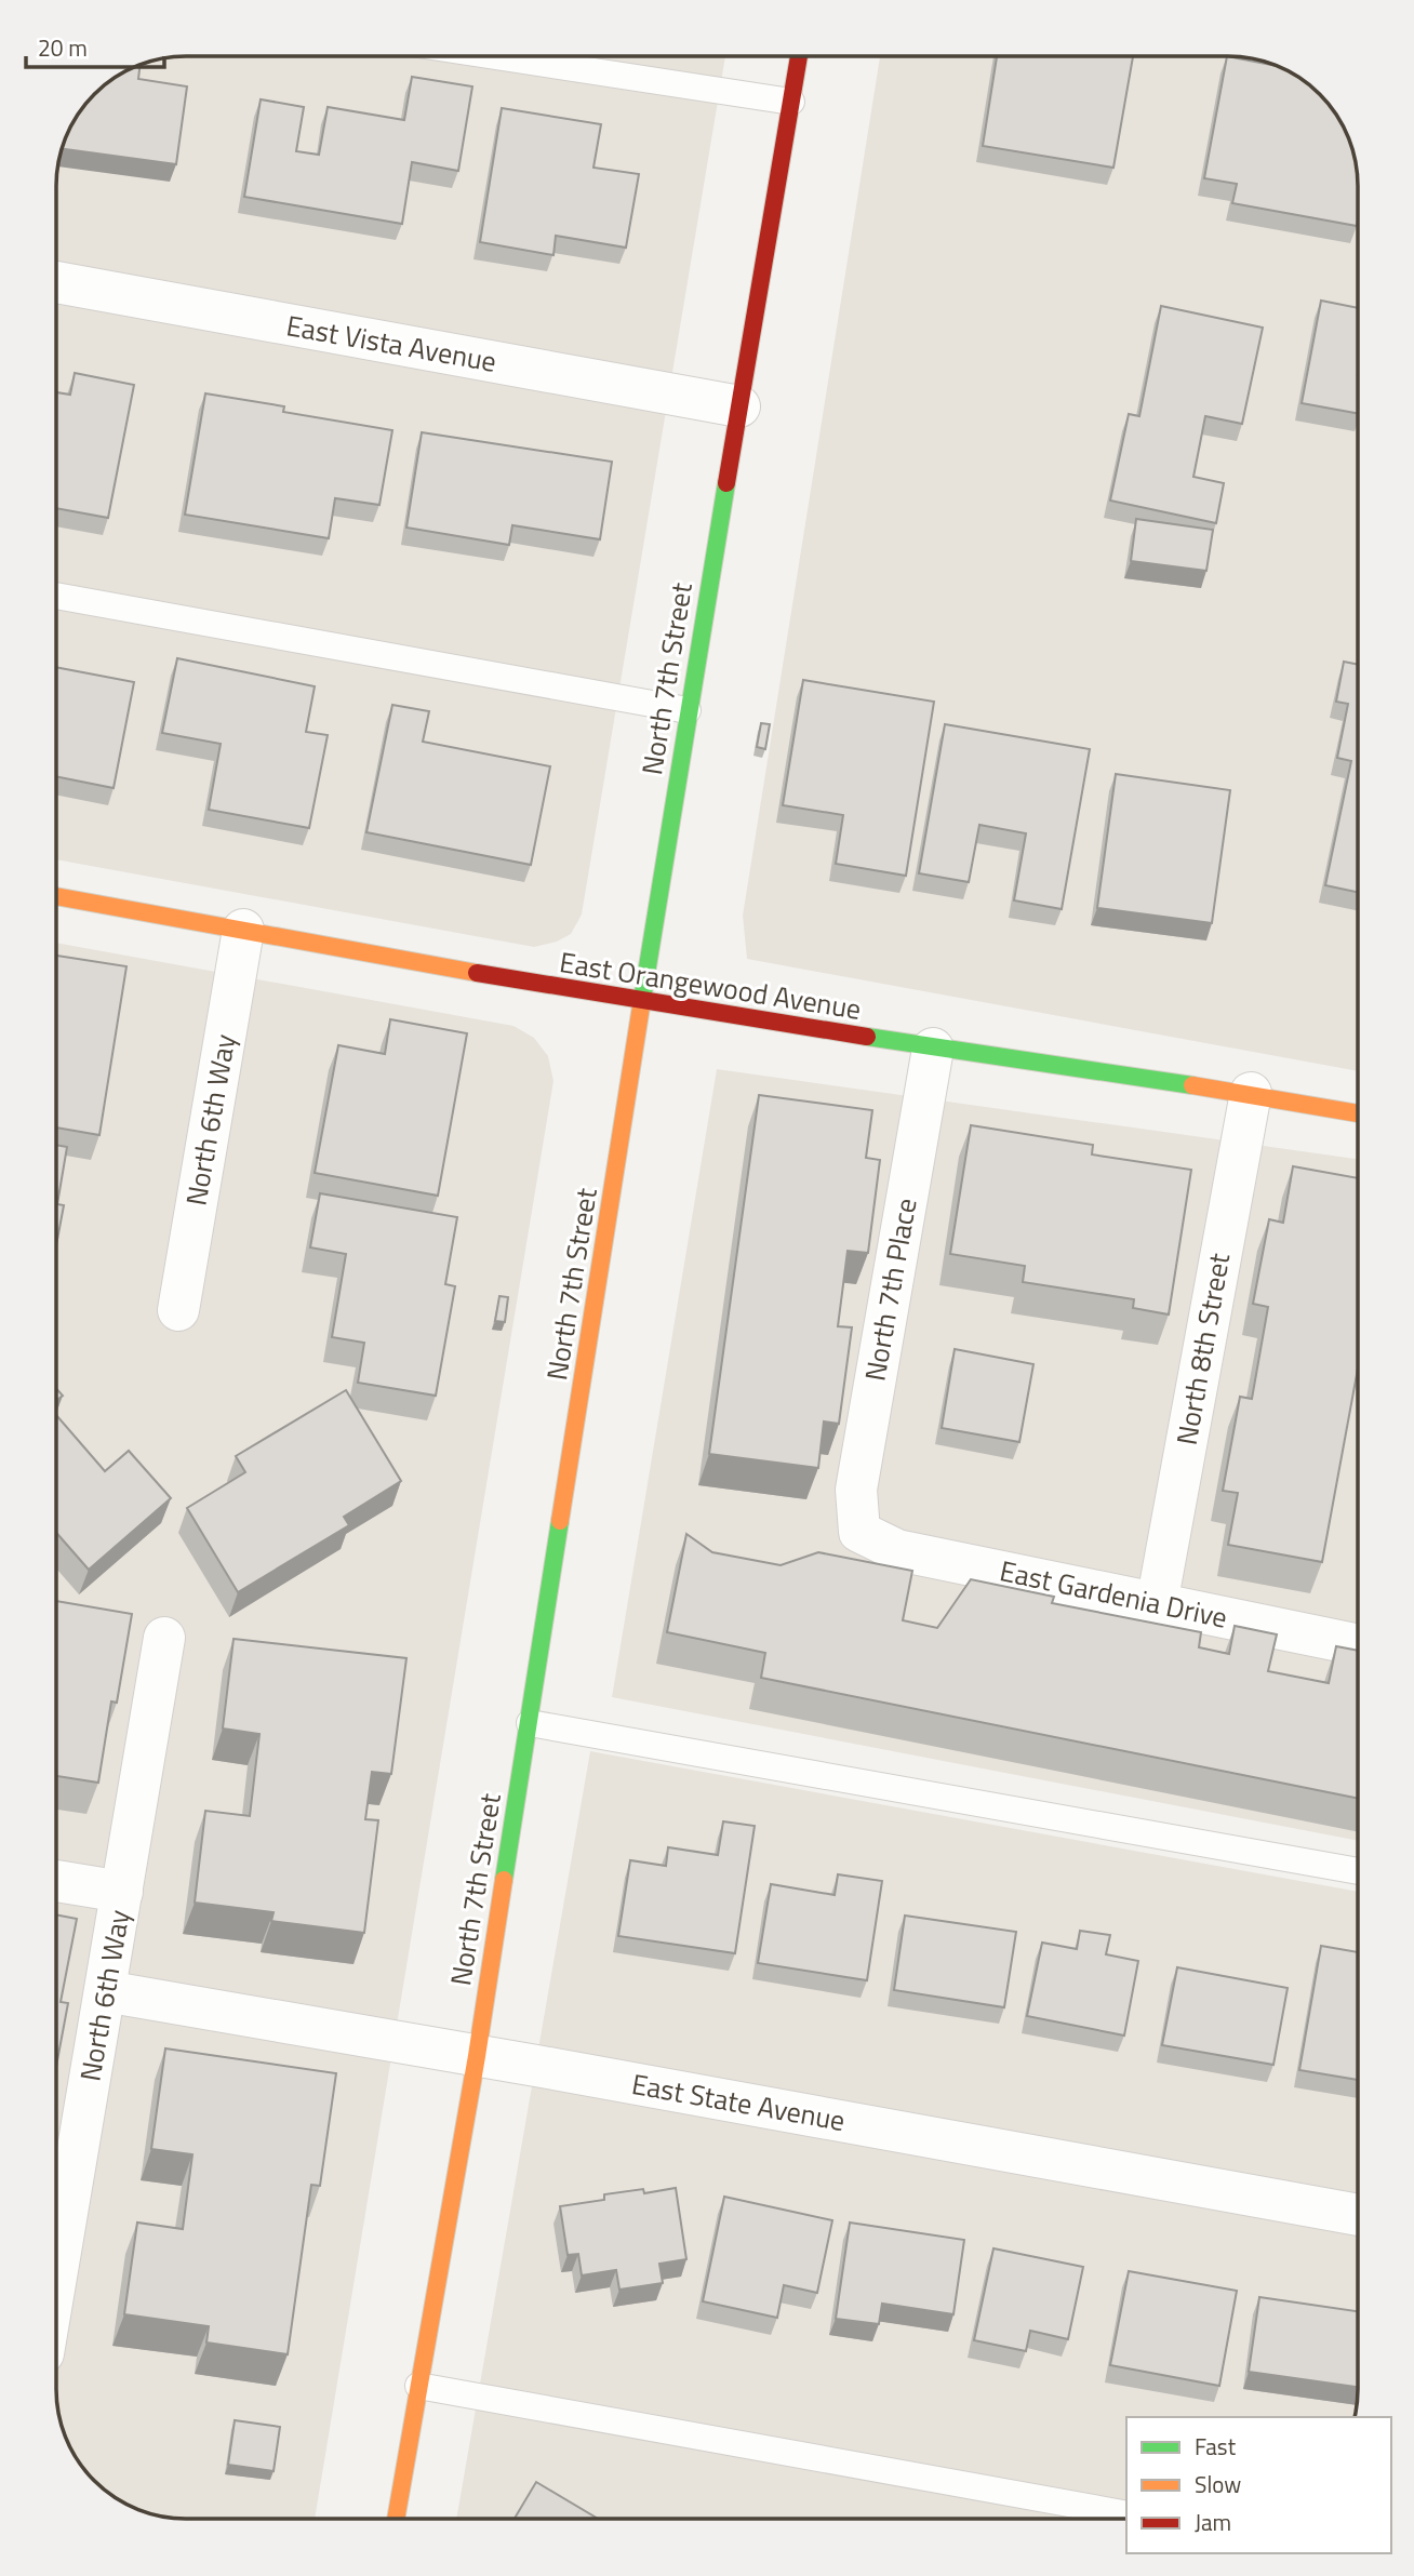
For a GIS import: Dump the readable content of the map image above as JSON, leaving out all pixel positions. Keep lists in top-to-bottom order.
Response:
{
  "streets": {
    "main road": ["North 7th Street", "East Orangewood Avenue"],
    "street": [
      "East Vista Avenue",
      "North 6th Way",
      "North 7th Place",
      "North 8th Street",
      "East Gardenia Drive",
      "East State Avenue"
    ]
  },
  "crossings": [
    ["East Vista Avenue", "North 7th Street"],
    ["North 7th Street", "East Orangewood Avenue"],
    ["North 7th Street", "East State Avenue"],
    ["East Orangewood Avenue", "North 6th Way"],
    ["East Orangewood Avenue", "North 7th Place"],
    ["East Orangewood Avenue", "North 8th Street"],
    ["North 6th Way", "East State Avenue"],
    ["North 7th Place", "East Gardenia Drive"],
    ["North 8th Street", "East Gardenia Drive"]
  ],
  "legend": ["Fast", "Slow", "Jam"],
  "scale_bar": "20 m"
}
